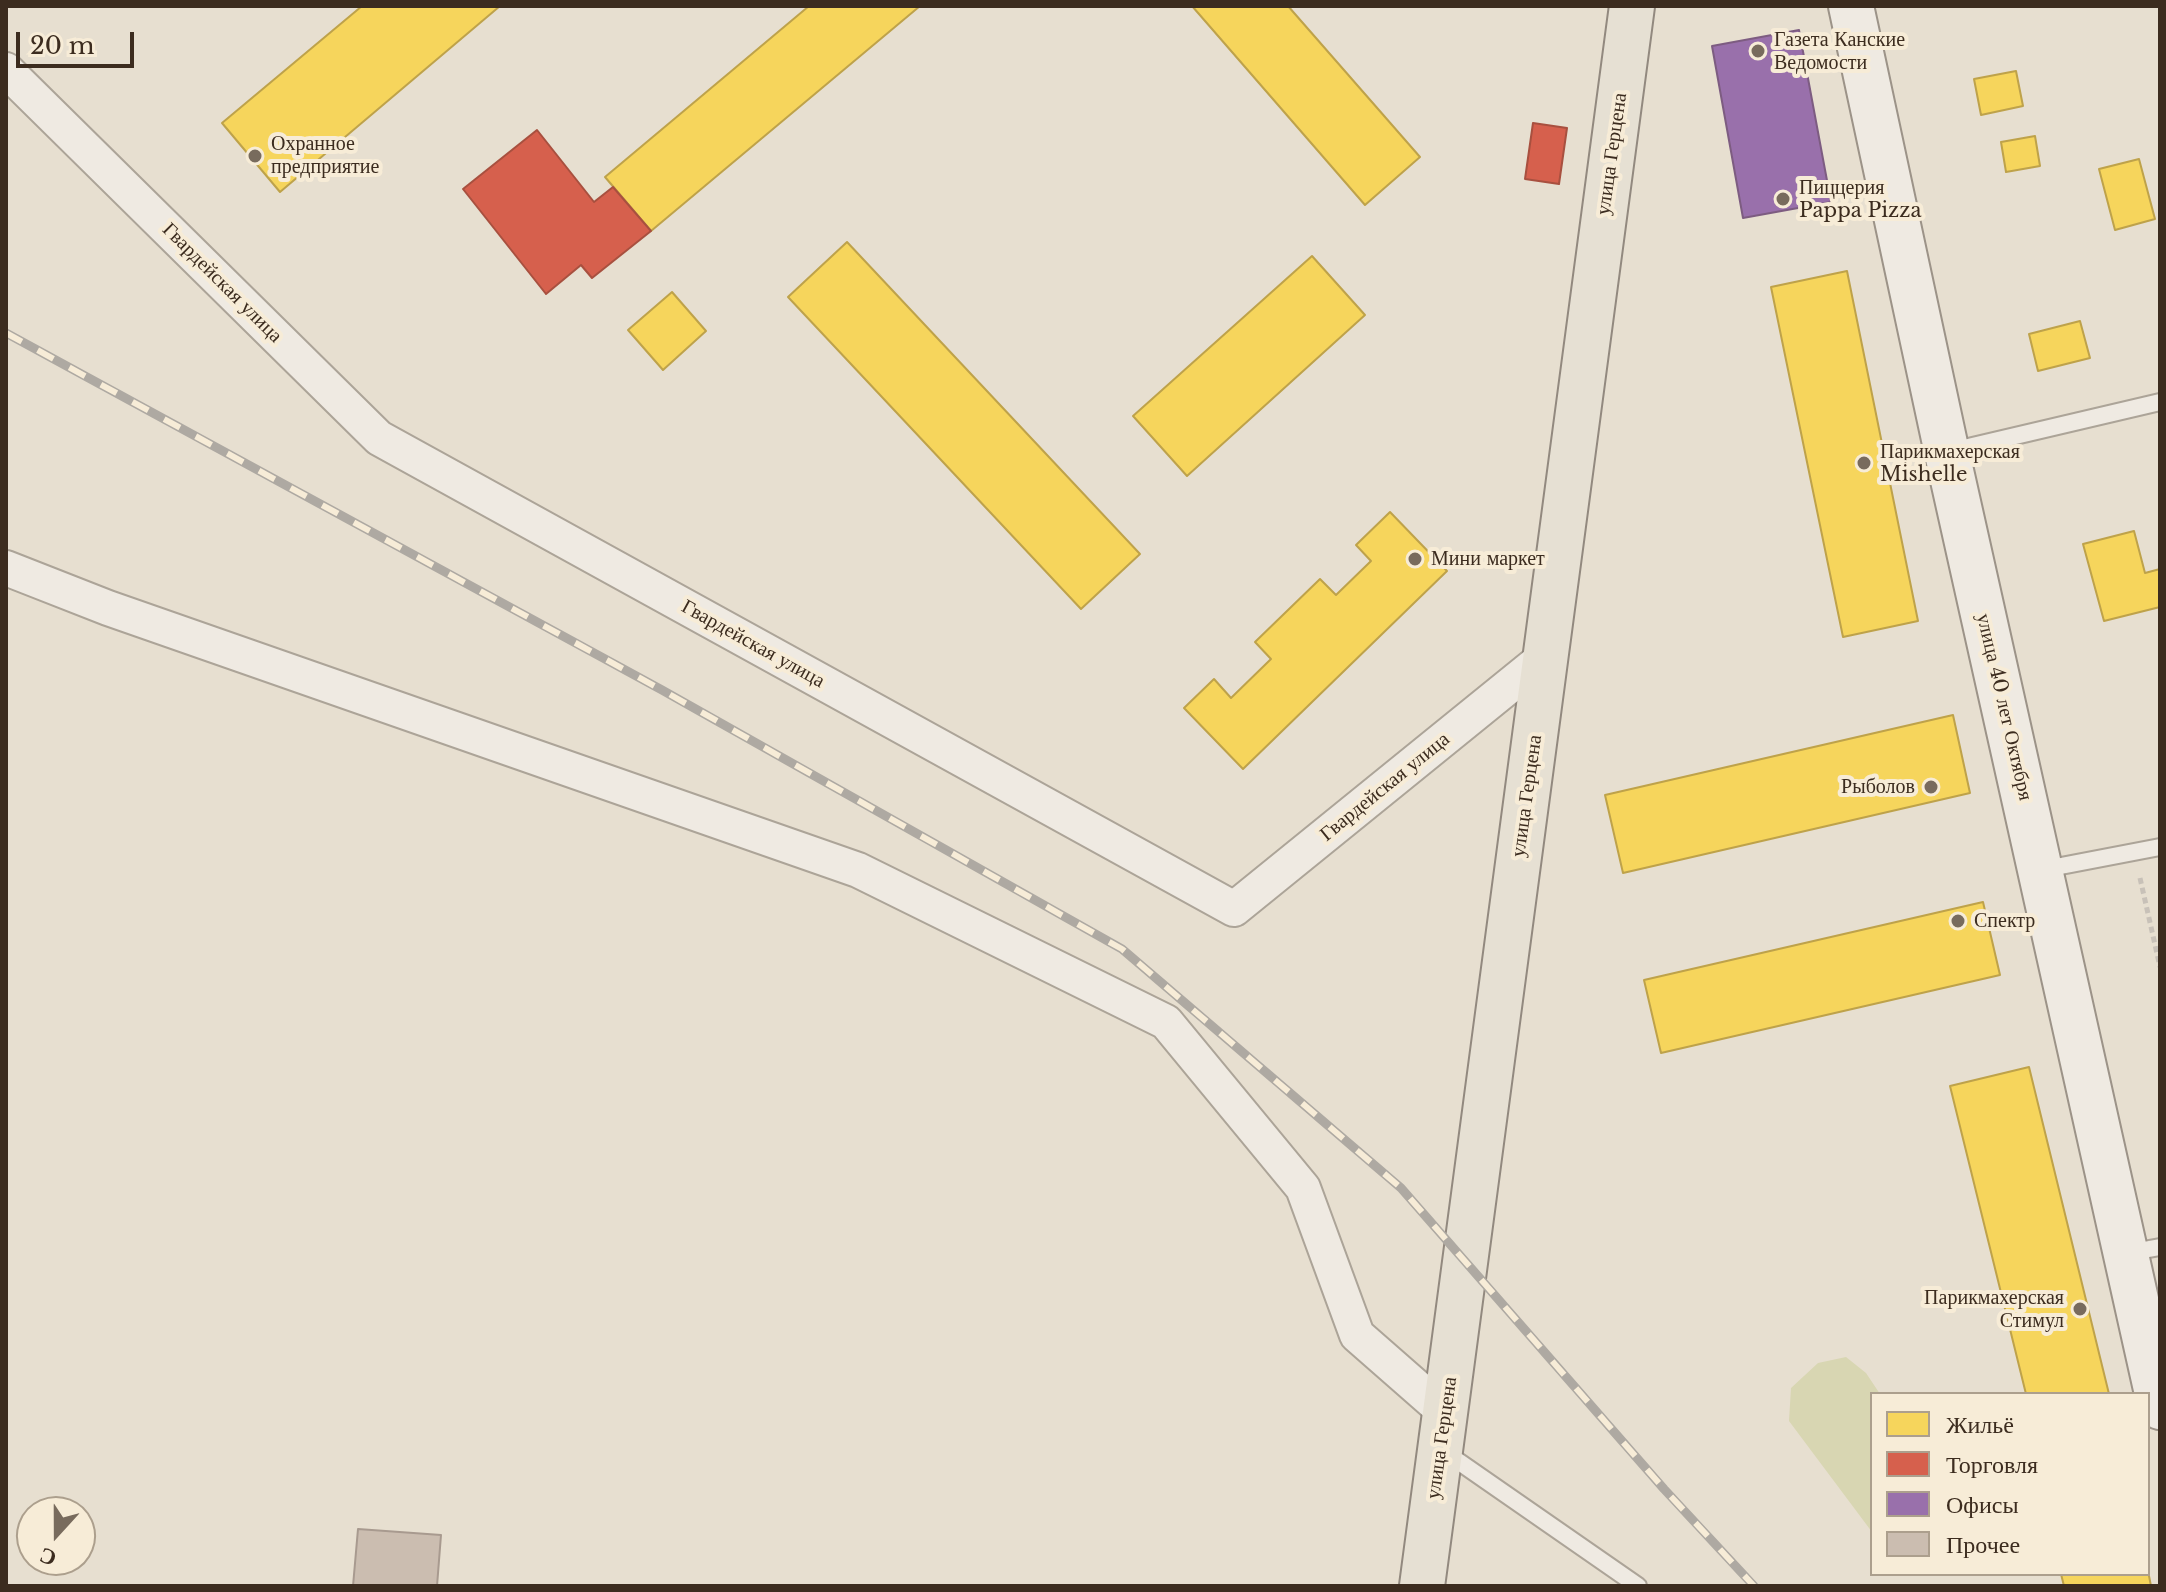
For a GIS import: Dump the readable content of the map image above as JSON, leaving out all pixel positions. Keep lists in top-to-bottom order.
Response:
{
  "streets": {
    "main road": ["улица Герцена", "улица 40 лет Октября"],
    "street": ["Гвардейская улица"]
  },
  "crossings": [
    ["улица Герцена", "Гвардейская улица"]
  ],
  "places": [
    "Газета Канские Ведомости",
    "Охранное предприятие",
    "Пиццерия Pappa Pizza",
    "Парикмахерская Mishelle",
    "Мини маркет",
    "Рыболов",
    "Спектр",
    "Парикмахерская Стимул"
  ],
  "legend": [
    "Жильё",
    "Торговля",
    "Офисы",
    "Прочее"
  ],
  "scale_bar": "20 m",
  "north": "bottom"
}
